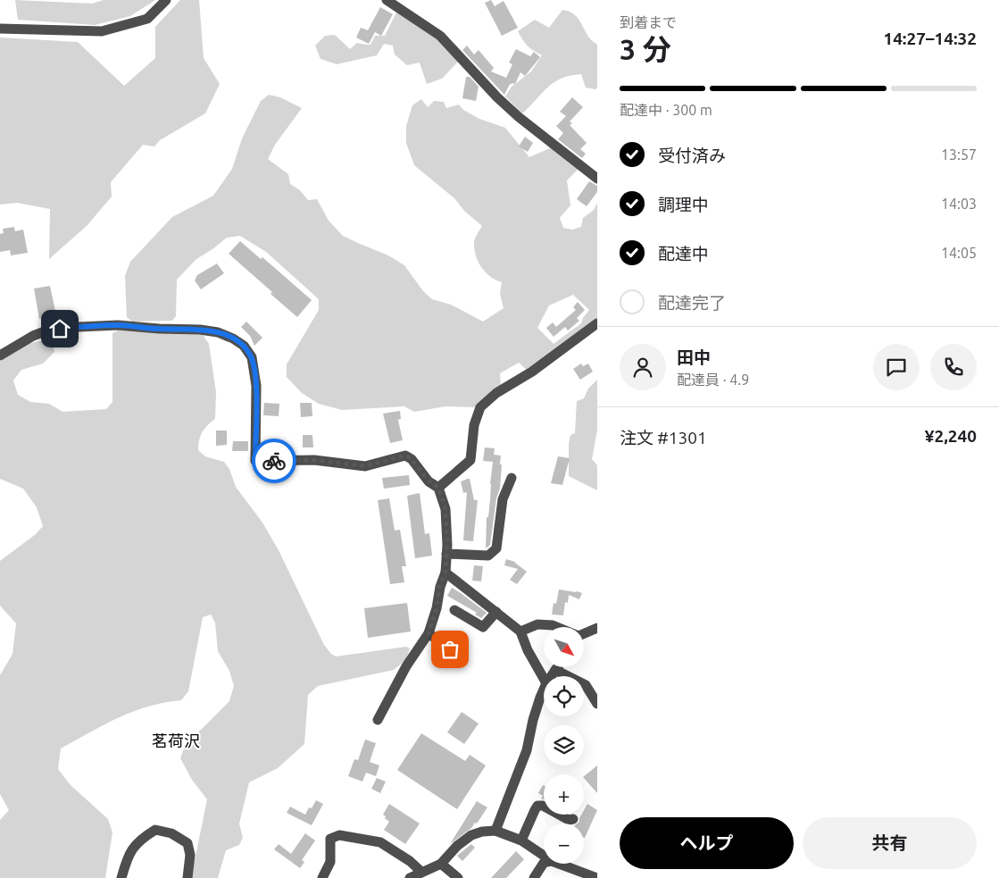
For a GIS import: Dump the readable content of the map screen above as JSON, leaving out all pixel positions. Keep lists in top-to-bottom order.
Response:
{
  "districts": ["茗荷沢"],
  "north": "bottom right",
  "page": {
    "heading": ["3 分", "到着まで", "14:27–14:32"],
    "panel": [
      "田中",
      "配達員 · 4.9",
      "注文 #1301",
      "¥2,240"
    ],
    "bar": "配達中 · 300 m",
    "list": [
      ["受付済み", "13:57"],
      ["調理中", "14:03"],
      ["配達中", "14:05"],
      "配達完了"
    ],
    "map_buttons": ["+", "−"],
    "buttons": ["ヘルプ", "共有"]
  }
}
